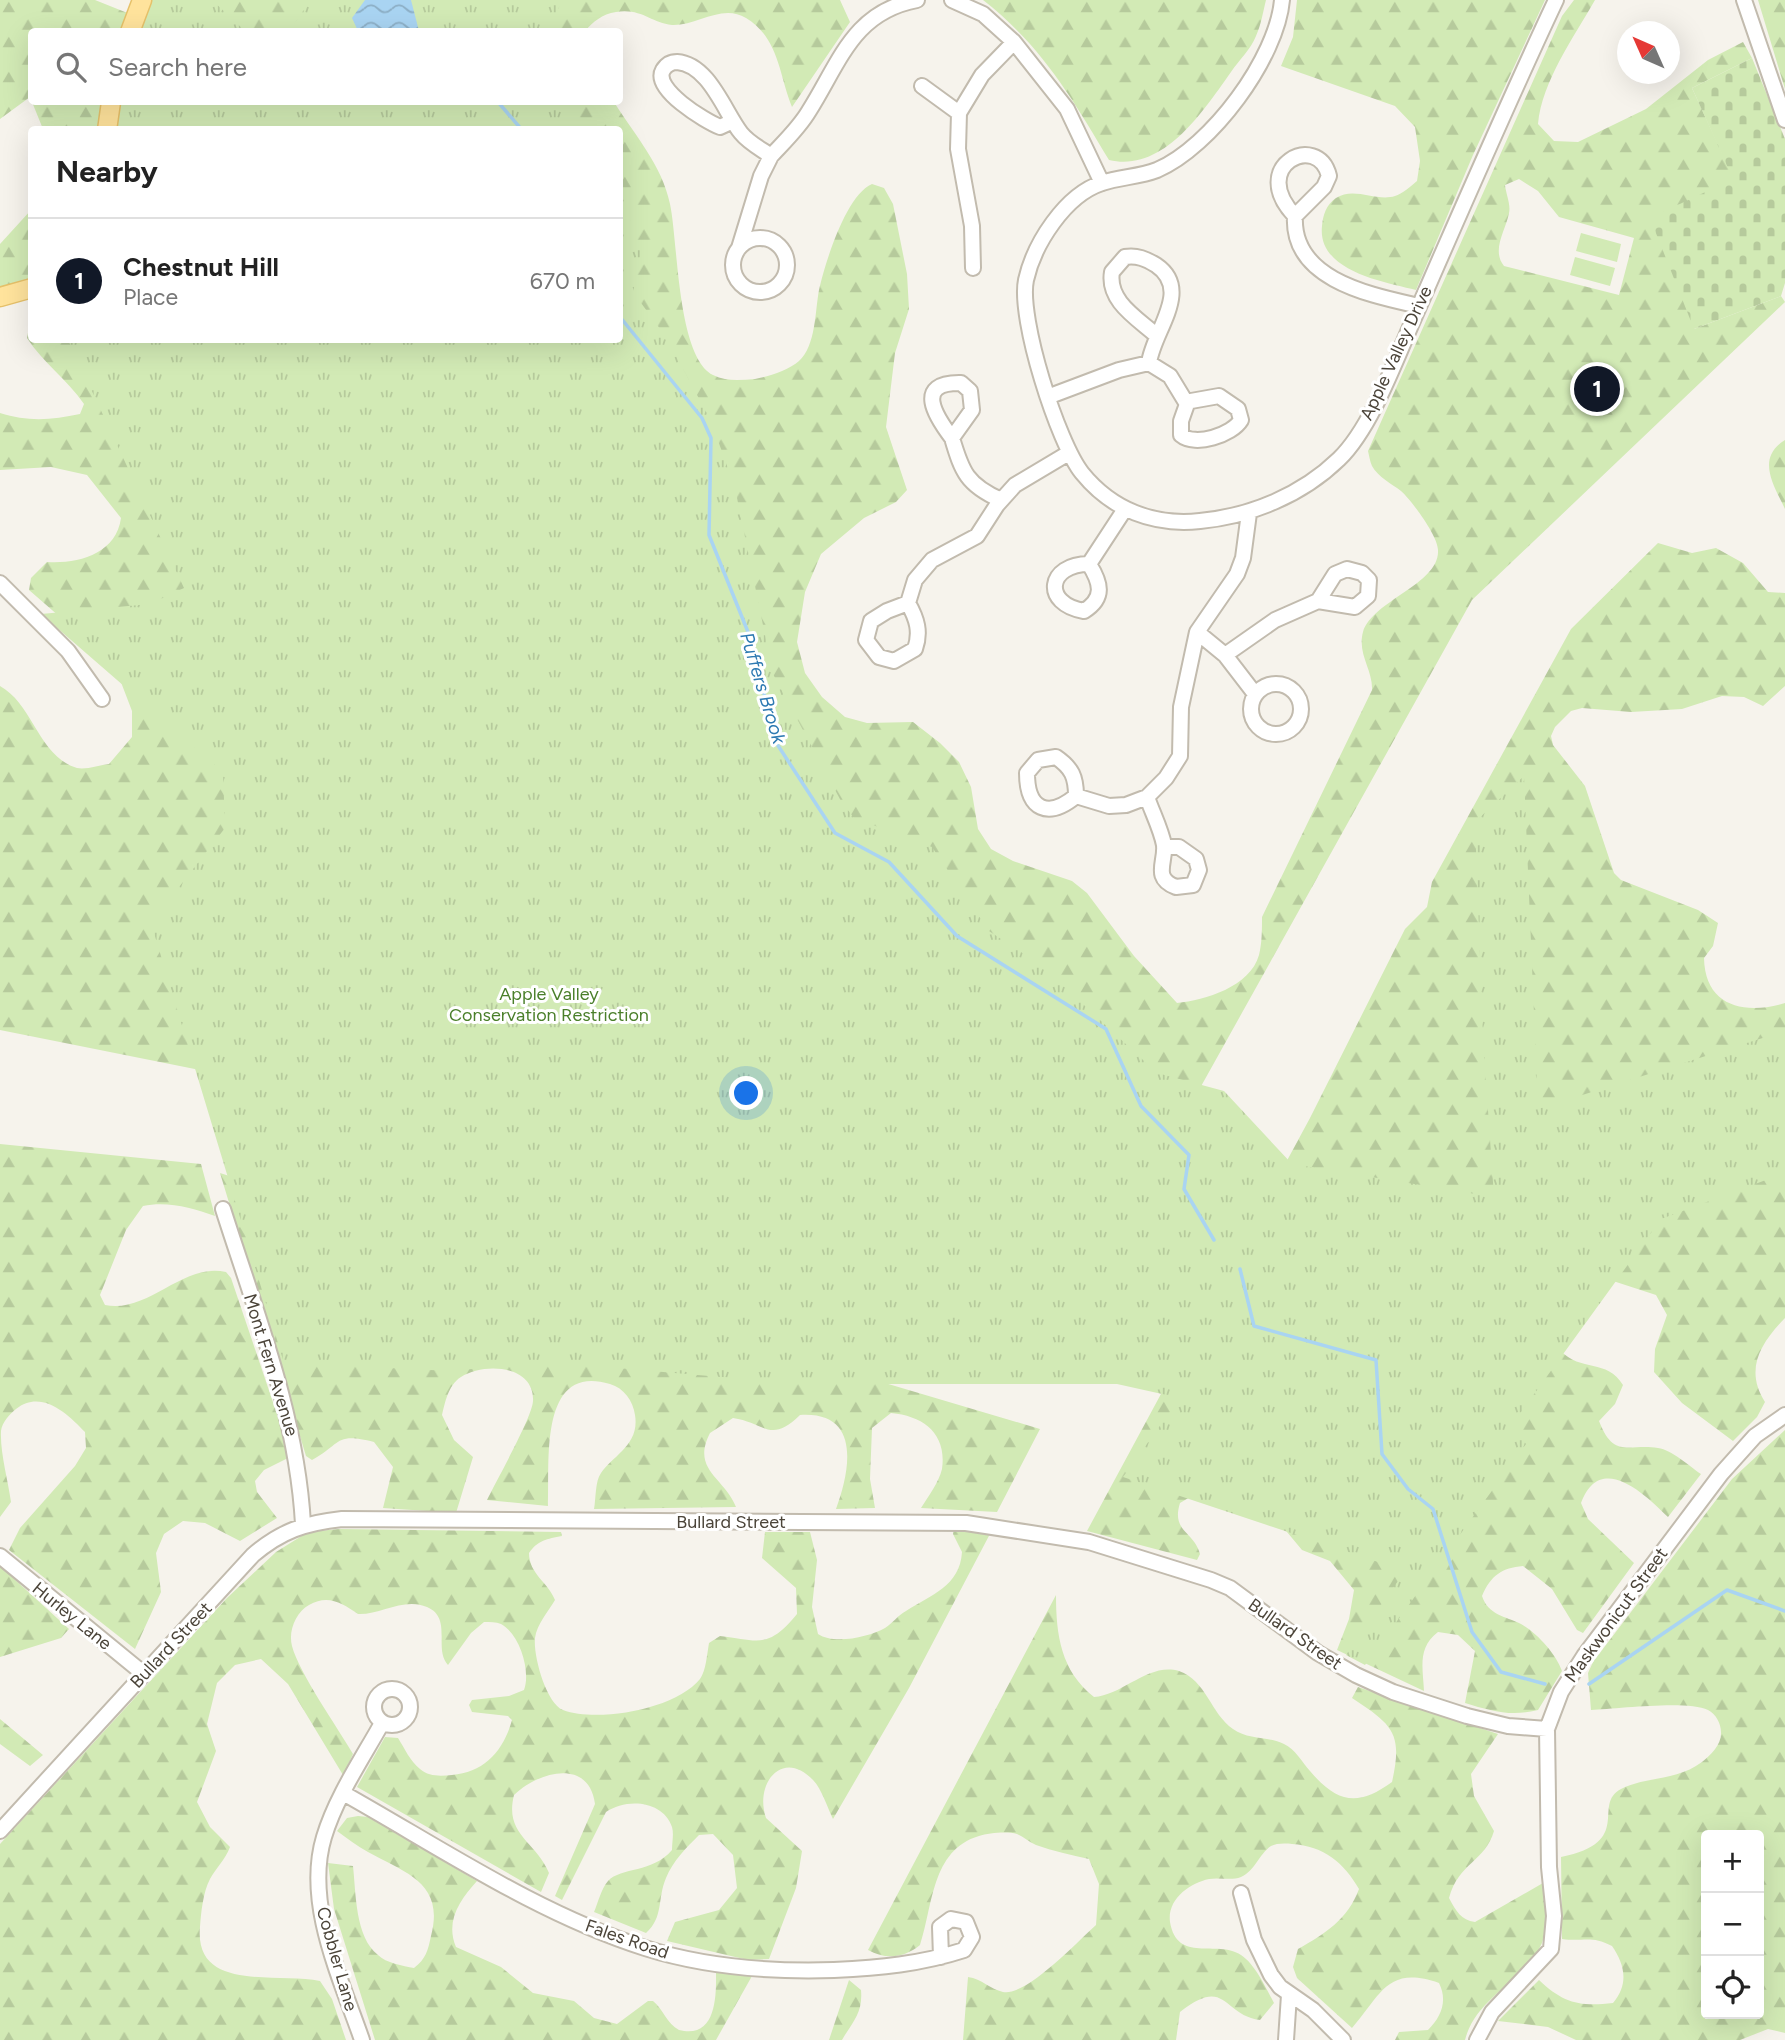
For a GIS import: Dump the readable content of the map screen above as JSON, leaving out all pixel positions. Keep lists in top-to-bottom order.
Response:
{
  "streets": {
    "street": [
      "Apple Valley Drive",
      "Mont Fern Avenue",
      "Bullard Street",
      "Maskwonicut Street",
      "Hurley Lane",
      "Fales Road",
      "Cobbler Lane"
    ]
  },
  "crossings": [
    ["Mont Fern Avenue", "Bullard Street"],
    ["Bullard Street", "Maskwonicut Street"],
    ["Bullard Street", "Hurley Lane"],
    ["Fales Road", "Cobbler Lane"]
  ],
  "water": ["Puffers Brook"],
  "parks": ["Apple Valley Conservation Restriction"],
  "north": "top left",
  "page": {
    "search": "Search here",
    "heading": "Nearby",
    "list": [
      {
        "mark": "1",
        "name": "Chestnut Hill",
        "note": "Place",
        "value": "670 m"
      }
    ],
    "pins": "1",
    "map_buttons": ["+", "−"]
  }
}
